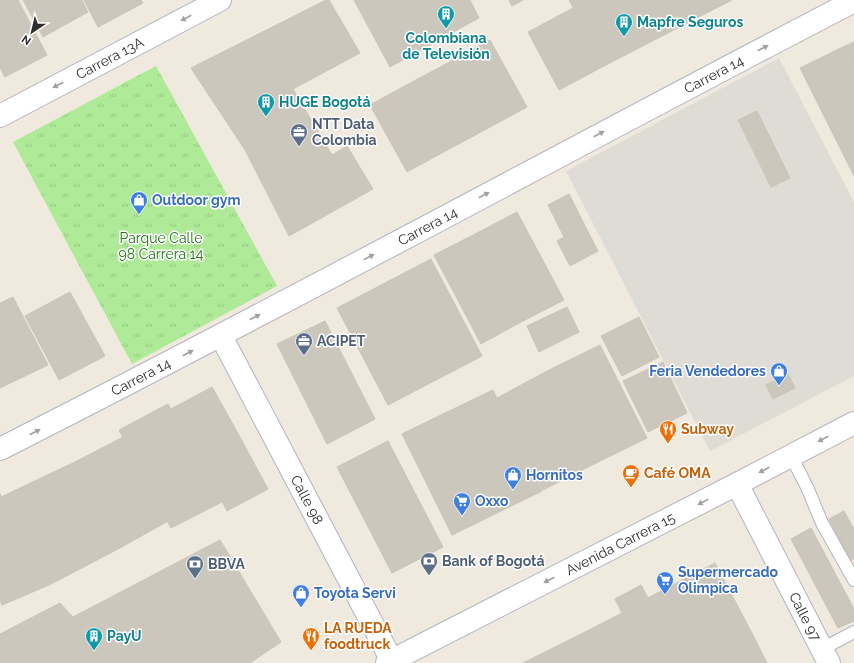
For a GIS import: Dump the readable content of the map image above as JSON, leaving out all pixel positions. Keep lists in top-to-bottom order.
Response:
{
  "streets": {
    "street": [
      "Carrera 13A",
      "Carrera 14",
      "Calle 98",
      "Avenida Carrera 15",
      "Calle 97"
    ]
  },
  "crossings": [
    ["Carrera 14", "Calle 98"],
    ["Calle 98", "Avenida Carrera 15"],
    ["Avenida Carrera 15", "Calle 97"]
  ],
  "one_way": ["Carrera 13A", "Carrera 14", "Avenida Carrera 15"],
  "parks": ["Parque Calle 98 Carrera 14"],
  "places": {
    "building": [
      "Colombiana de Televisión",
      "Mapfre Seguros",
      "HUGE Bogotá",
      "PayU"
    ],
    "office": ["NTT Data Colombia", "ACIPET"],
    "shop": [
      "Outdoor gym",
      "Feria Vendedores",
      "Hornitos",
      "Toyota Servi"
    ],
    "restaurant": ["Subway", "LA RUEDA foodtruck"],
    "cafe": ["Café OMA"],
    "supermarket": ["Oxxo", "Supermercado Olimpica"],
    "bank": ["Bank of Bogotá", "BBVA"]
  },
  "north": "bottom left"
}
